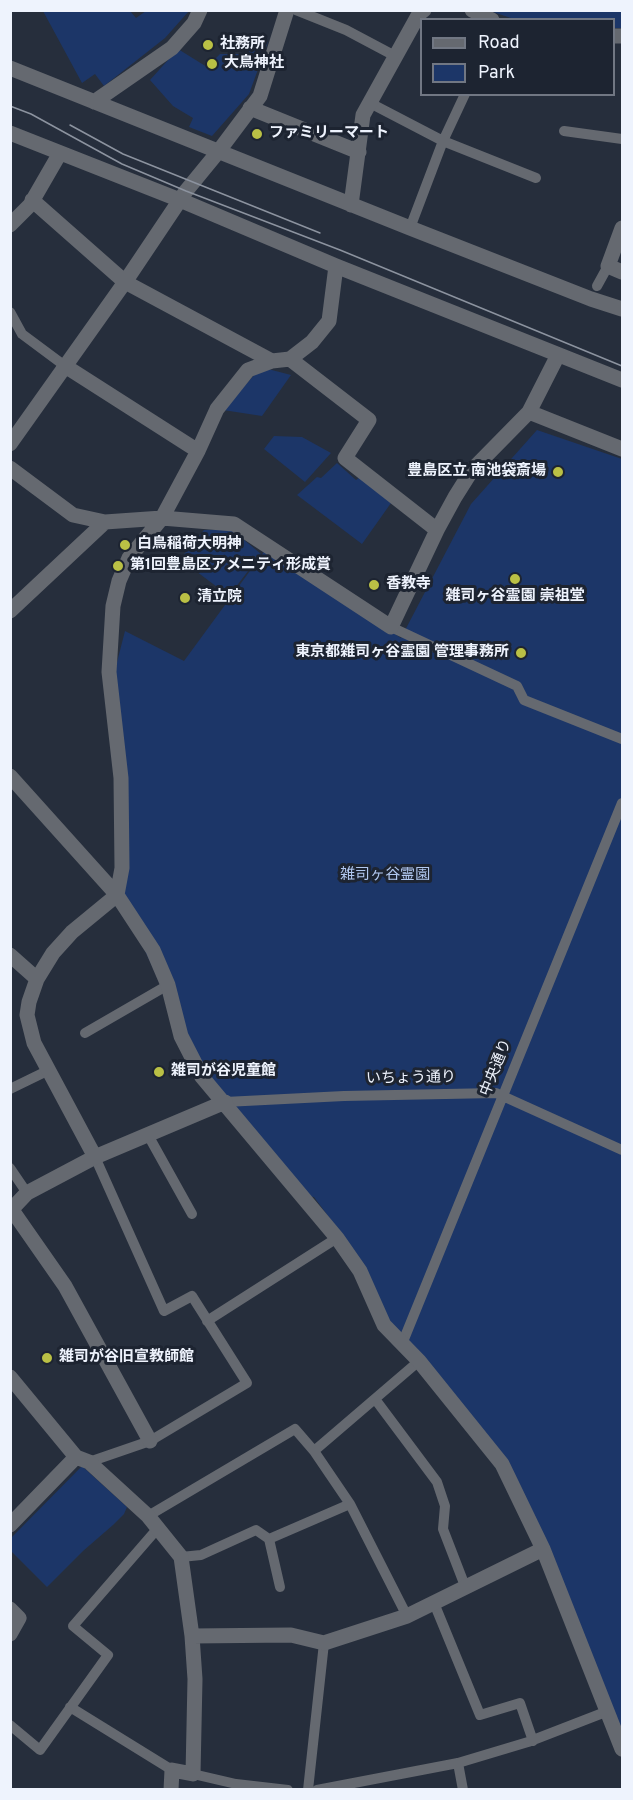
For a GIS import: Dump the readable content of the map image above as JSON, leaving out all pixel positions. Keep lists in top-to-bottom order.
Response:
{
  "streets": {
    "lane": ["中央通り", "いちょう通り"]
  },
  "crossings": [
    ["中央通り", "いちょう通り"]
  ],
  "parks": ["雑司ヶ谷霊園"],
  "places": [
    "社務所",
    "大鳥神社",
    "ファミリーマート",
    "豊島区立 南池袋斎場",
    "白鳥稲荷大明神",
    "第1回豊島区アメニティ形成賞",
    "雑司ヶ谷霊園 崇祖堂",
    "香教寺",
    "清立院",
    "東京都雑司ヶ谷霊園 管理事務所",
    "雑司が谷児童館",
    "雑司が谷旧宣教師館"
  ],
  "legend": ["Road", "Park"]
}
